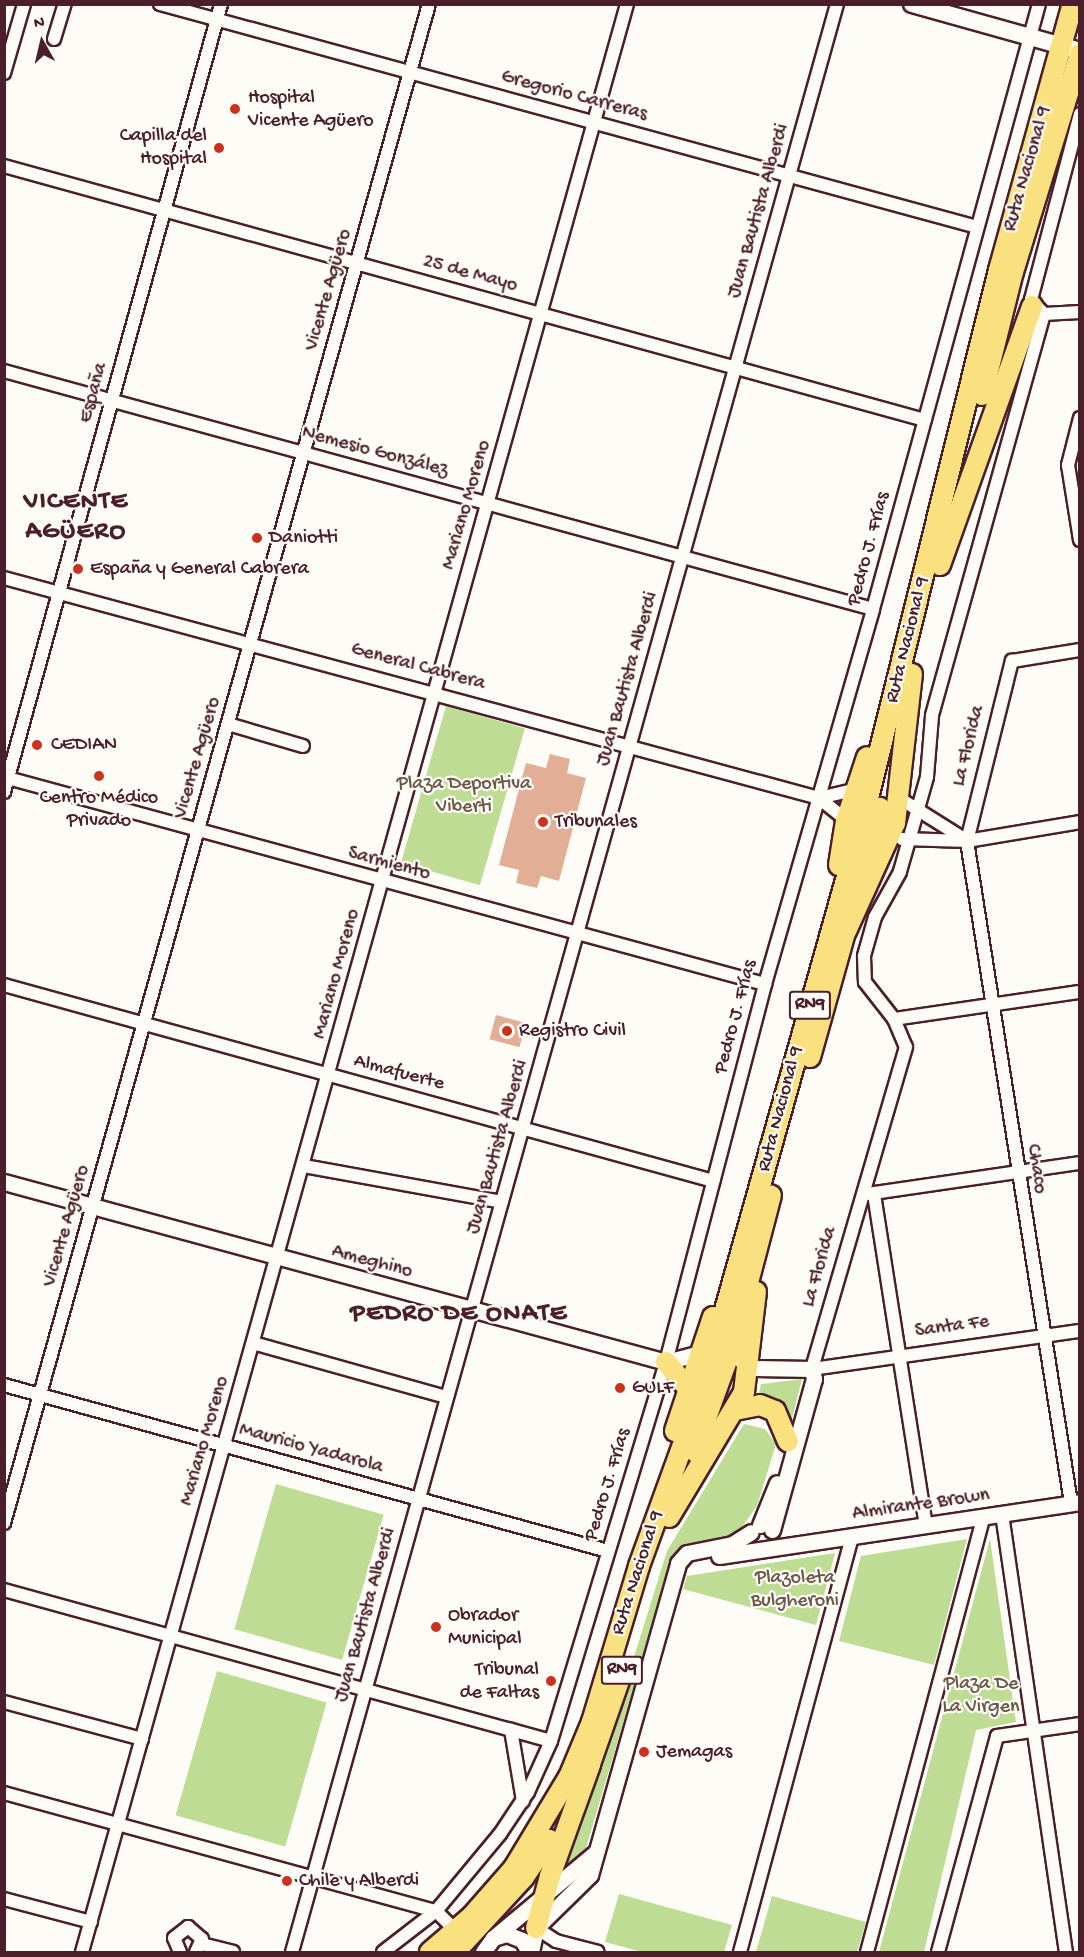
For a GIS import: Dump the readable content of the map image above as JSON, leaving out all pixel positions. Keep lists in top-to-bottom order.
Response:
{
  "streets": {
    "highway": ["Ruta Nacional 9", "RN9"],
    "street": [
      "Gregorio Carreras",
      "Juan Bautista Alberdi",
      "25 de Mayo",
      "Vicente Agüero",
      "España",
      "Nemesio González",
      "Mariano Moreno",
      "Pedro J. Frías",
      "General Cabrera",
      "La Florida",
      "Sarmiento",
      "Almafuerte",
      "Chaco",
      "Ameghino",
      "Santa Fe",
      "Mauricio Yadarola",
      "Almirante Brown"
    ]
  },
  "crossings": [
    ["Gregorio Carreras", "Juan Bautista Alberdi"],
    ["Gregorio Carreras", "Vicente Agüero"],
    ["Gregorio Carreras", "España"],
    ["Gregorio Carreras", "Mariano Moreno"],
    ["Gregorio Carreras", "Pedro J. Frías"],
    ["Ruta Nacional 9", "RN9"],
    ["Juan Bautista Alberdi", "25 de Mayo"],
    ["Juan Bautista Alberdi", "Nemesio González"],
    ["Juan Bautista Alberdi", "General Cabrera"],
    ["Juan Bautista Alberdi", "Sarmiento"],
    ["Juan Bautista Alberdi", "Almafuerte"],
    ["Juan Bautista Alberdi", "Ameghino"],
    ["Juan Bautista Alberdi", "Mauricio Yadarola"],
    ["25 de Mayo", "Vicente Agüero"],
    ["25 de Mayo", "España"],
    ["25 de Mayo", "Mariano Moreno"],
    ["25 de Mayo", "Pedro J. Frías"],
    ["Vicente Agüero", "Nemesio González"],
    ["Vicente Agüero", "General Cabrera"],
    ["Vicente Agüero", "Sarmiento"],
    ["Vicente Agüero", "Almafuerte"],
    ["Vicente Agüero", "Ameghino"],
    ["Vicente Agüero", "Mauricio Yadarola"],
    ["España", "Nemesio González"],
    ["España", "General Cabrera"],
    ["España", "Sarmiento"],
    ["Nemesio González", "Mariano Moreno"],
    ["Nemesio González", "Pedro J. Frías"],
    ["Mariano Moreno", "General Cabrera"],
    ["Mariano Moreno", "Sarmiento"],
    ["Mariano Moreno", "Almafuerte"],
    ["Mariano Moreno", "Ameghino"],
    ["Mariano Moreno", "Mauricio Yadarola"],
    ["Pedro J. Frías", "General Cabrera"],
    ["Pedro J. Frías", "Sarmiento"],
    ["Pedro J. Frías", "Almafuerte"],
    ["Pedro J. Frías", "Ameghino"],
    ["Pedro J. Frías", "Mauricio Yadarola"],
    ["La Florida", "Chaco"],
    ["La Florida", "Santa Fe"],
    ["La Florida", "Almirante Brown"],
    ["Chaco", "Santa Fe"],
    ["Chaco", "Almirante Brown"]
  ],
  "districts": ["VICENTE AGÜERO", "PEDRO DE ONATE"],
  "parks": ["Plaza Deportiva Viberti", "Plazoleta Bulgheroni", "Plaza De La Virgen"],
  "places": [
    "Hospital Vicente Agüero",
    "Capilla del Hospital",
    "Daniotti",
    "España y General Cabrera",
    "CEDIAN",
    "Centro Médico Privado",
    "Tribunales",
    "Registro Civil",
    "GULF",
    "Obrador Municipal",
    "Tribunal de Faltas",
    "Jemagas",
    "Chile y Alberdi"
  ],
  "north": "top"
}
